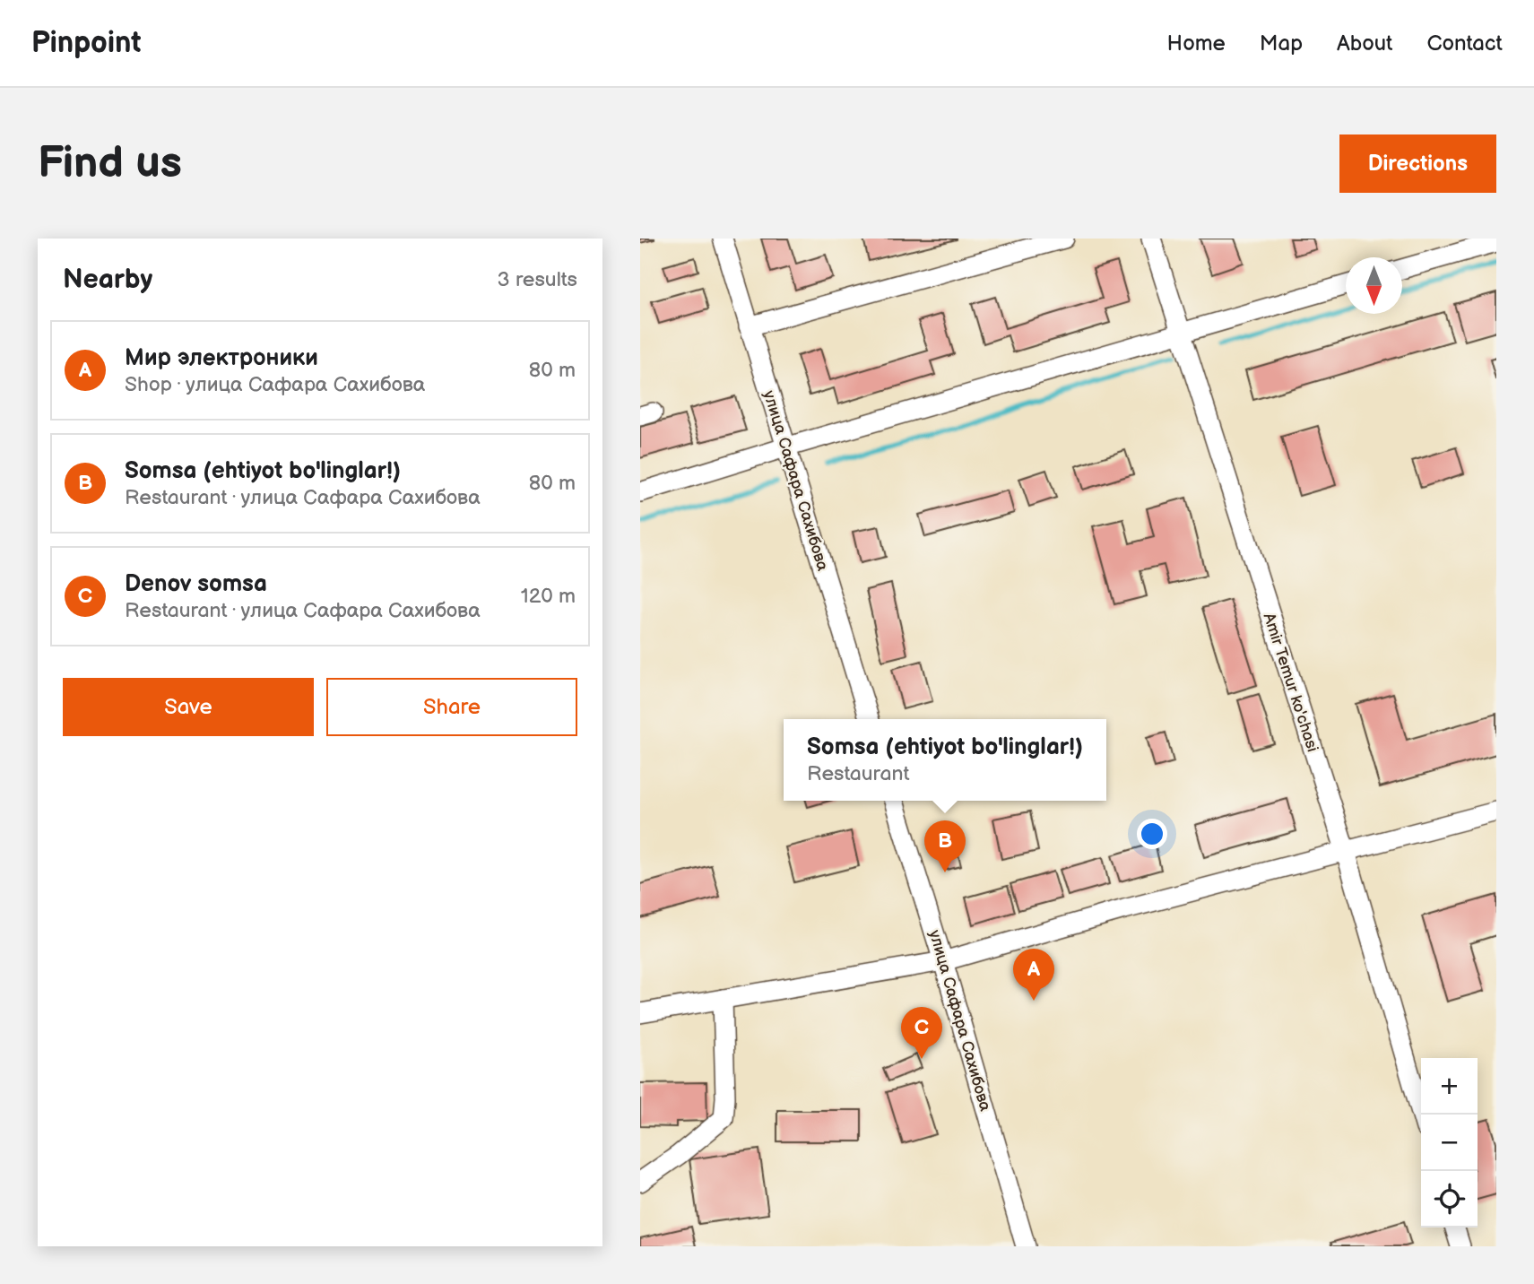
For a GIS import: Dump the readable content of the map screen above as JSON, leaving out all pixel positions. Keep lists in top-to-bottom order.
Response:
{
  "streets": {
    "street": ["улица Сафара Сахибова", "Amir Temur ko'chasi"]
  },
  "north": "bottom",
  "page": {
    "header": "Pinpoint",
    "nav": [
      "Home",
      "Map",
      "About",
      "Contact"
    ],
    "buttons": [
      "Directions",
      ["Save", "Share"]
    ],
    "title": "Find us",
    "heading": ["Nearby", "3 results"],
    "list": [
      {
        "mark": "A",
        "name": "Мир электроники",
        "note": "Shop · улица Сафара Сахибова",
        "value": "80 m"
      },
      {
        "mark": "B",
        "name": "Somsa (ehtiyot bo'linglar!)",
        "note": "Restaurant · улица Сафара Сахибова",
        "value": "80 m"
      },
      {
        "mark": "C",
        "name": "Denov somsa",
        "note": "Restaurant · улица Сафара Сахибова",
        "value": "120 m"
      }
    ],
    "popup": ["Somsa (ehtiyot bo'linglar!)", "Restaurant"],
    "pins": ["B", "A", "C"],
    "map_buttons": ["+", "−"]
  }
}
